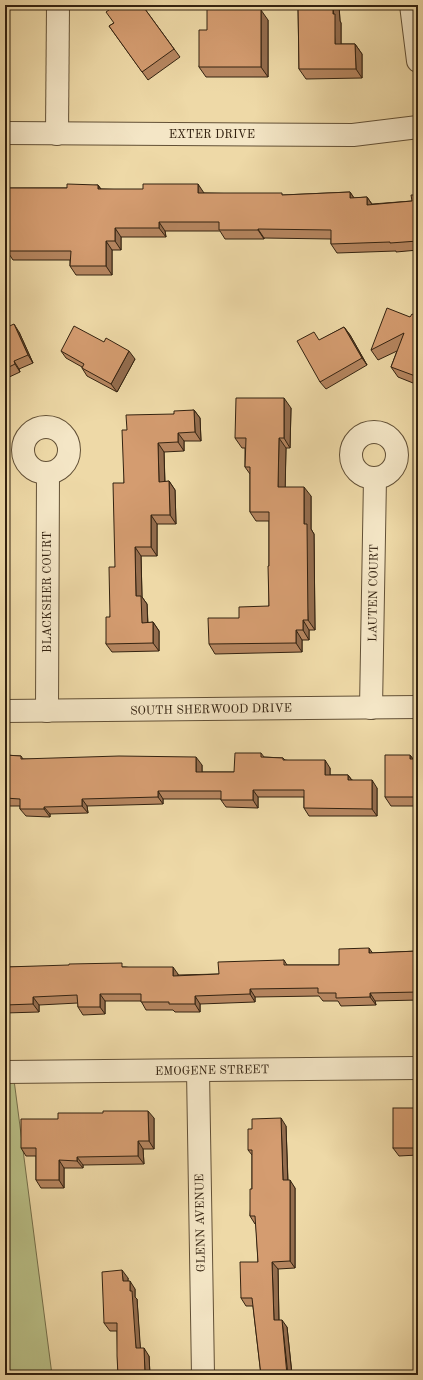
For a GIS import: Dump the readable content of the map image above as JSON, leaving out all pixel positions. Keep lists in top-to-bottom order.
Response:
{
  "streets": {
    "street": [
      "EXTER DRIVE",
      "BLACKSHER COURT",
      "LAUTEN COURT",
      "SOUTH SHERWOOD DRIVE",
      "EMOGENE STREET",
      "GLENN AVENUE"
    ]
  },
  "crossings": [
    ["BLACKSHER COURT", "SOUTH SHERWOOD DRIVE"],
    ["LAUTEN COURT", "SOUTH SHERWOOD DRIVE"],
    ["EMOGENE STREET", "GLENN AVENUE"]
  ]
}
